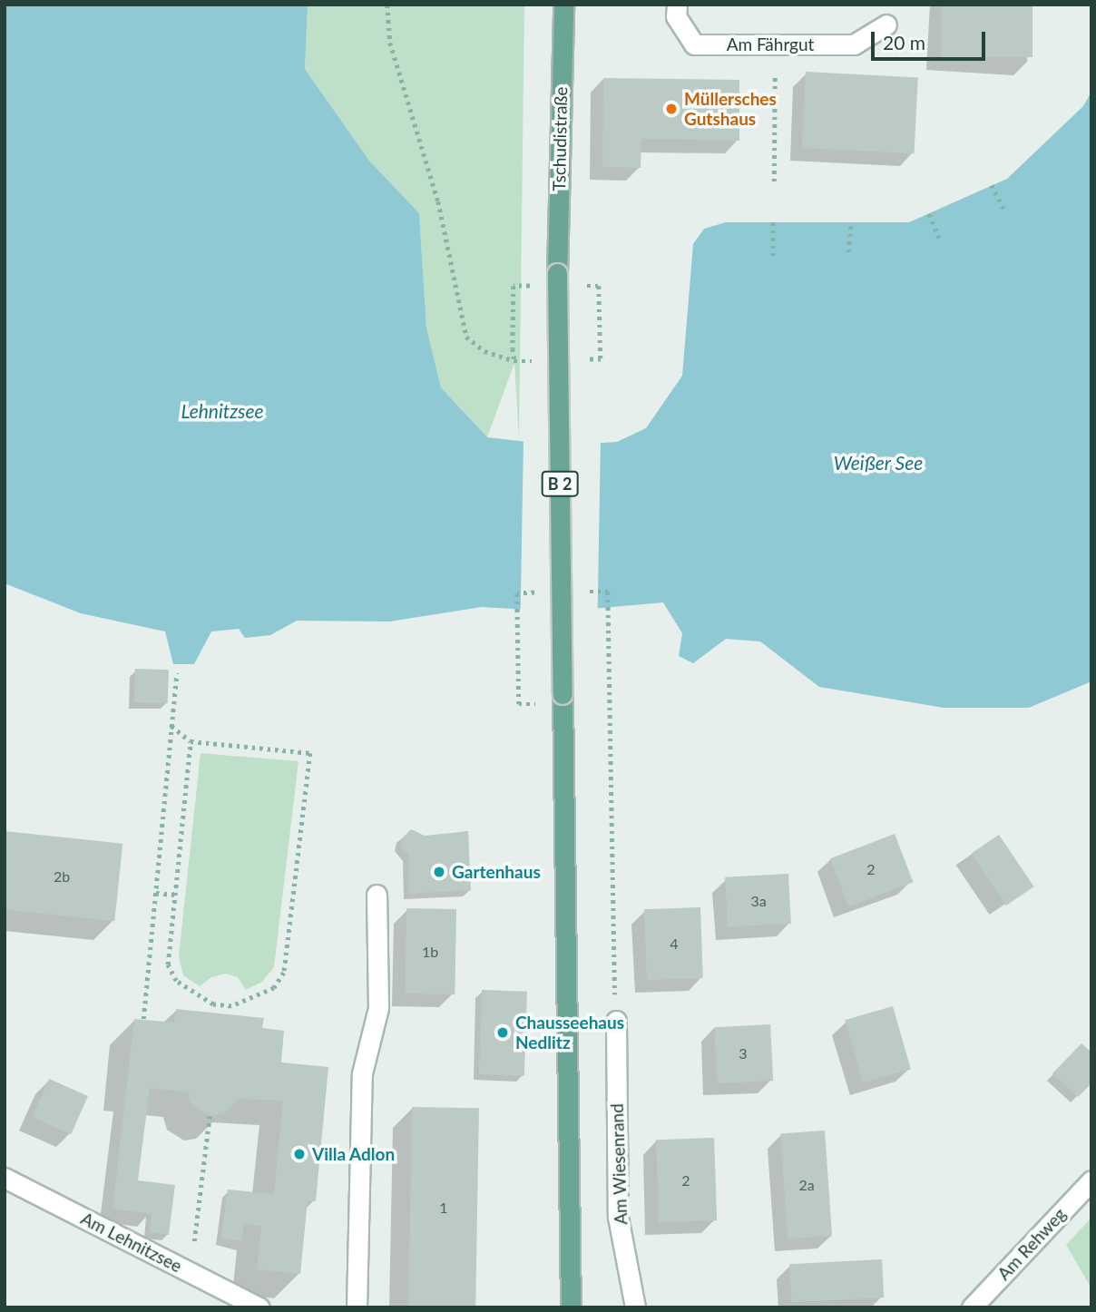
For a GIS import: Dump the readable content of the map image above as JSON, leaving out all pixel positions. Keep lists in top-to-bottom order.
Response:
{
  "streets": {
    "main road": ["Tschudistraße", "B 2"],
    "street": [
      "Am Fährgut",
      "Am Wiesenrand",
      "Am Lehnitzsee",
      "Am Rehweg"
    ]
  },
  "water": ["Lehnitzsee", "Weißer See"],
  "places": [
    "Müllersches Gutshaus",
    "Gartenhaus",
    "Chausseehaus Nedlitz",
    "Villa Adlon"
  ],
  "house_numbers": [
    "2",
    "2b",
    "3a",
    "4",
    "1b",
    "3",
    "2",
    "2a",
    "1"
  ],
  "scale_bar": "20 m"
}
